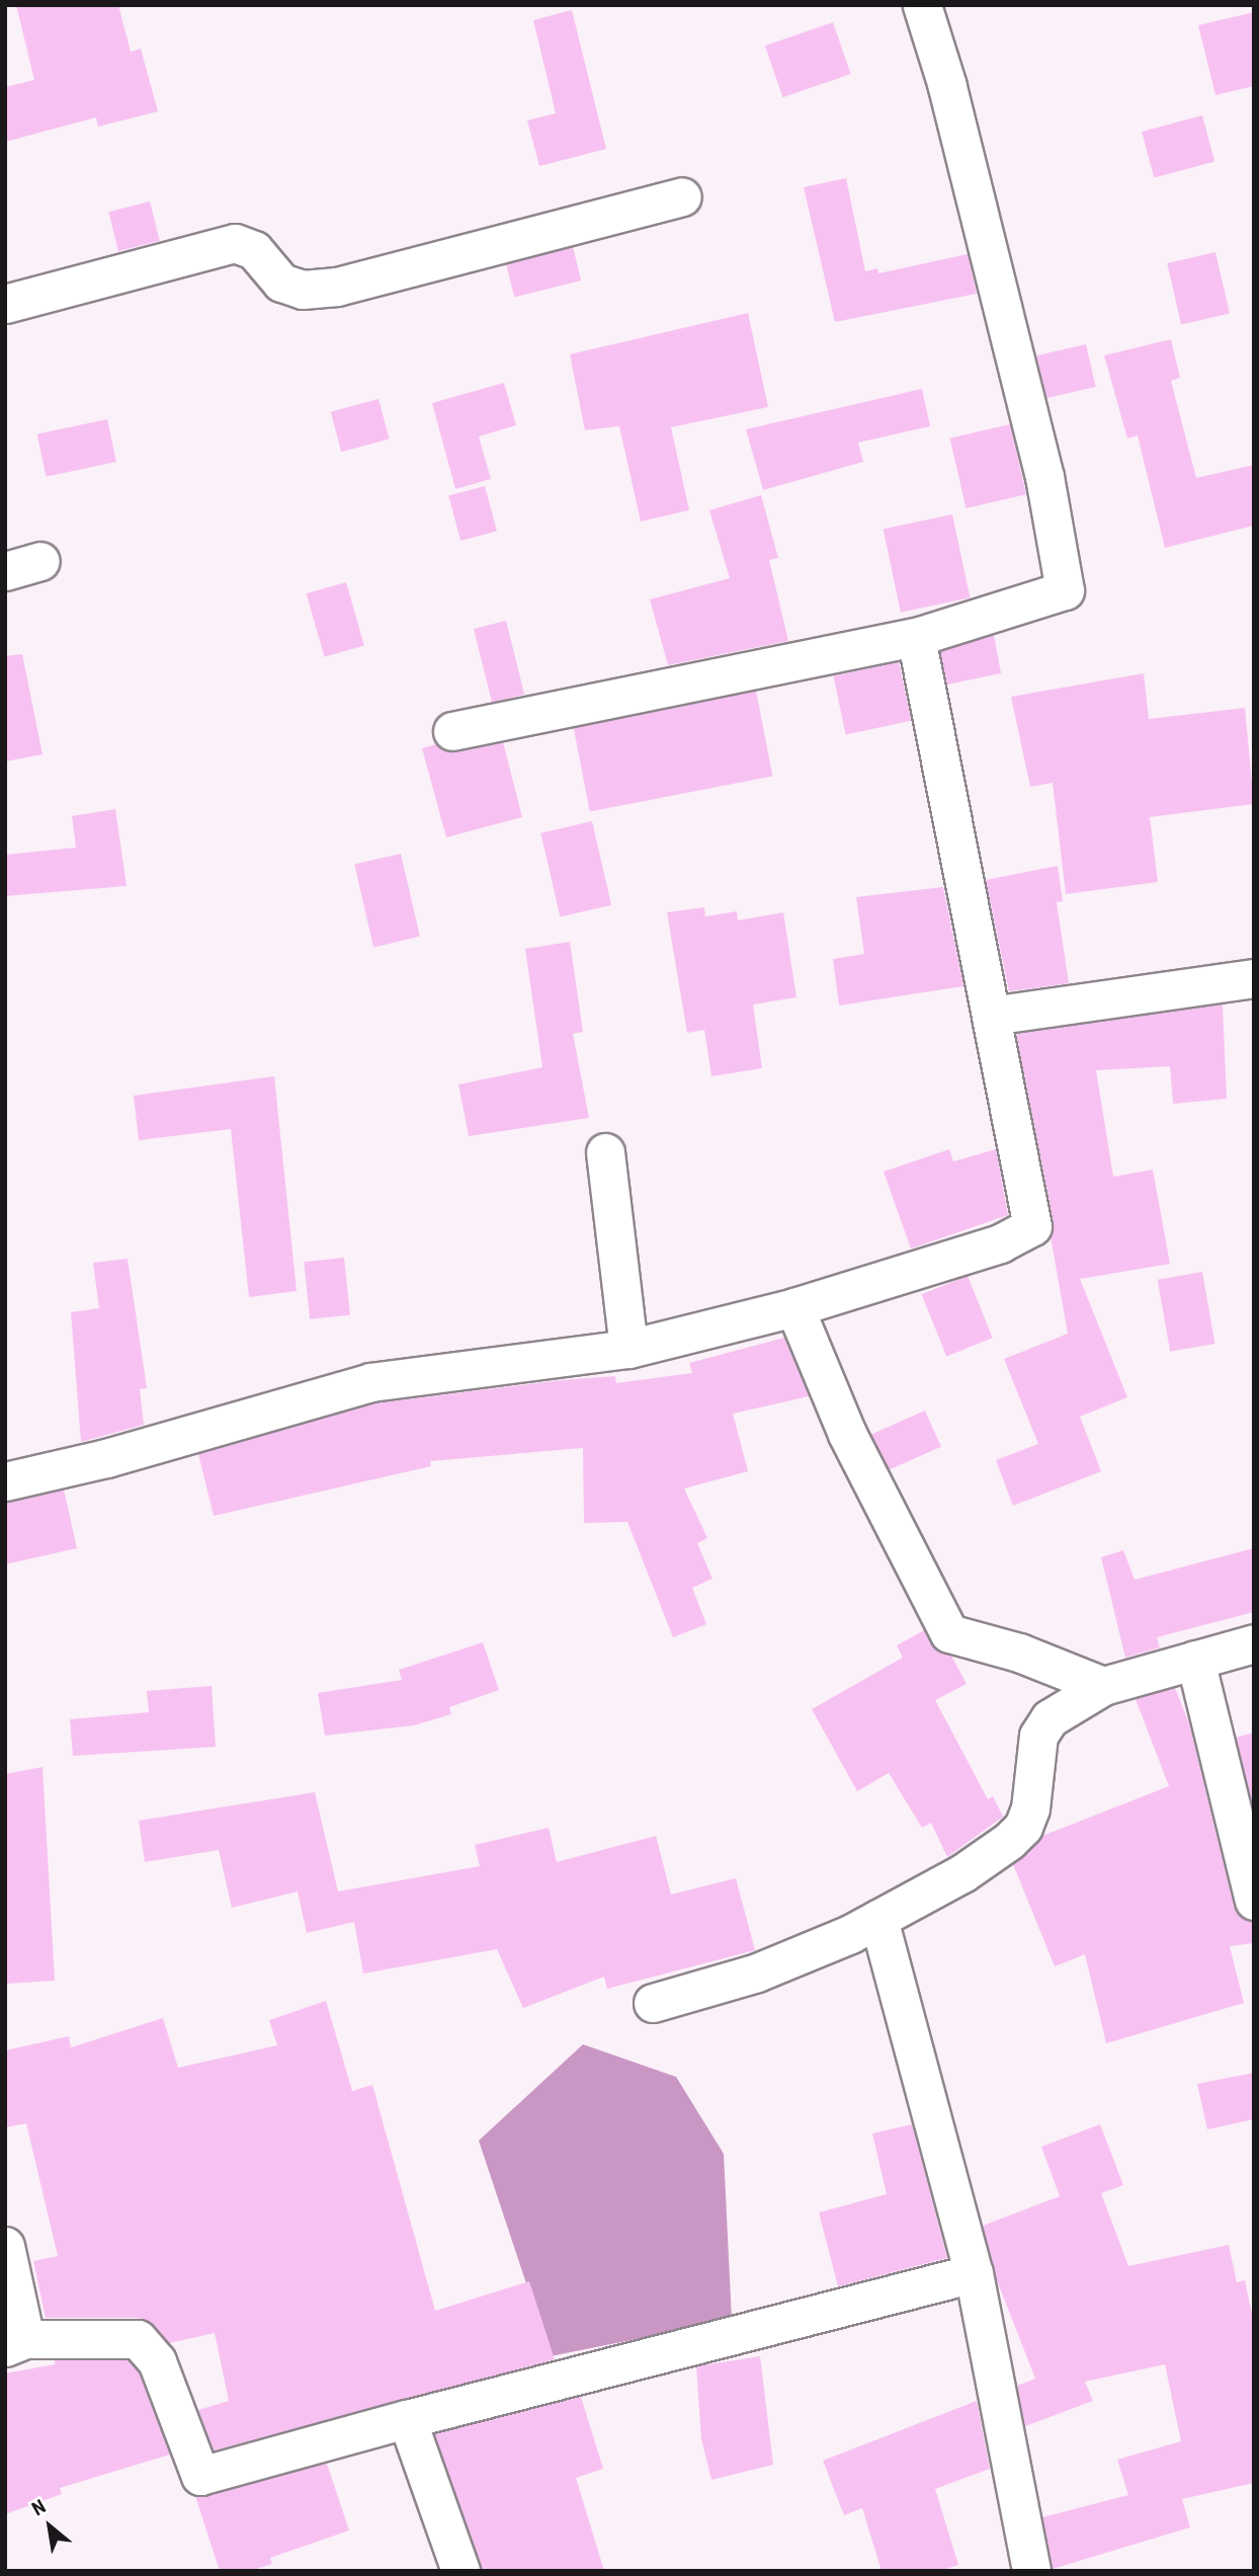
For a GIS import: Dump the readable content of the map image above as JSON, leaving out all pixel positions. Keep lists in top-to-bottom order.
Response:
{
  "north": "top left"
}
